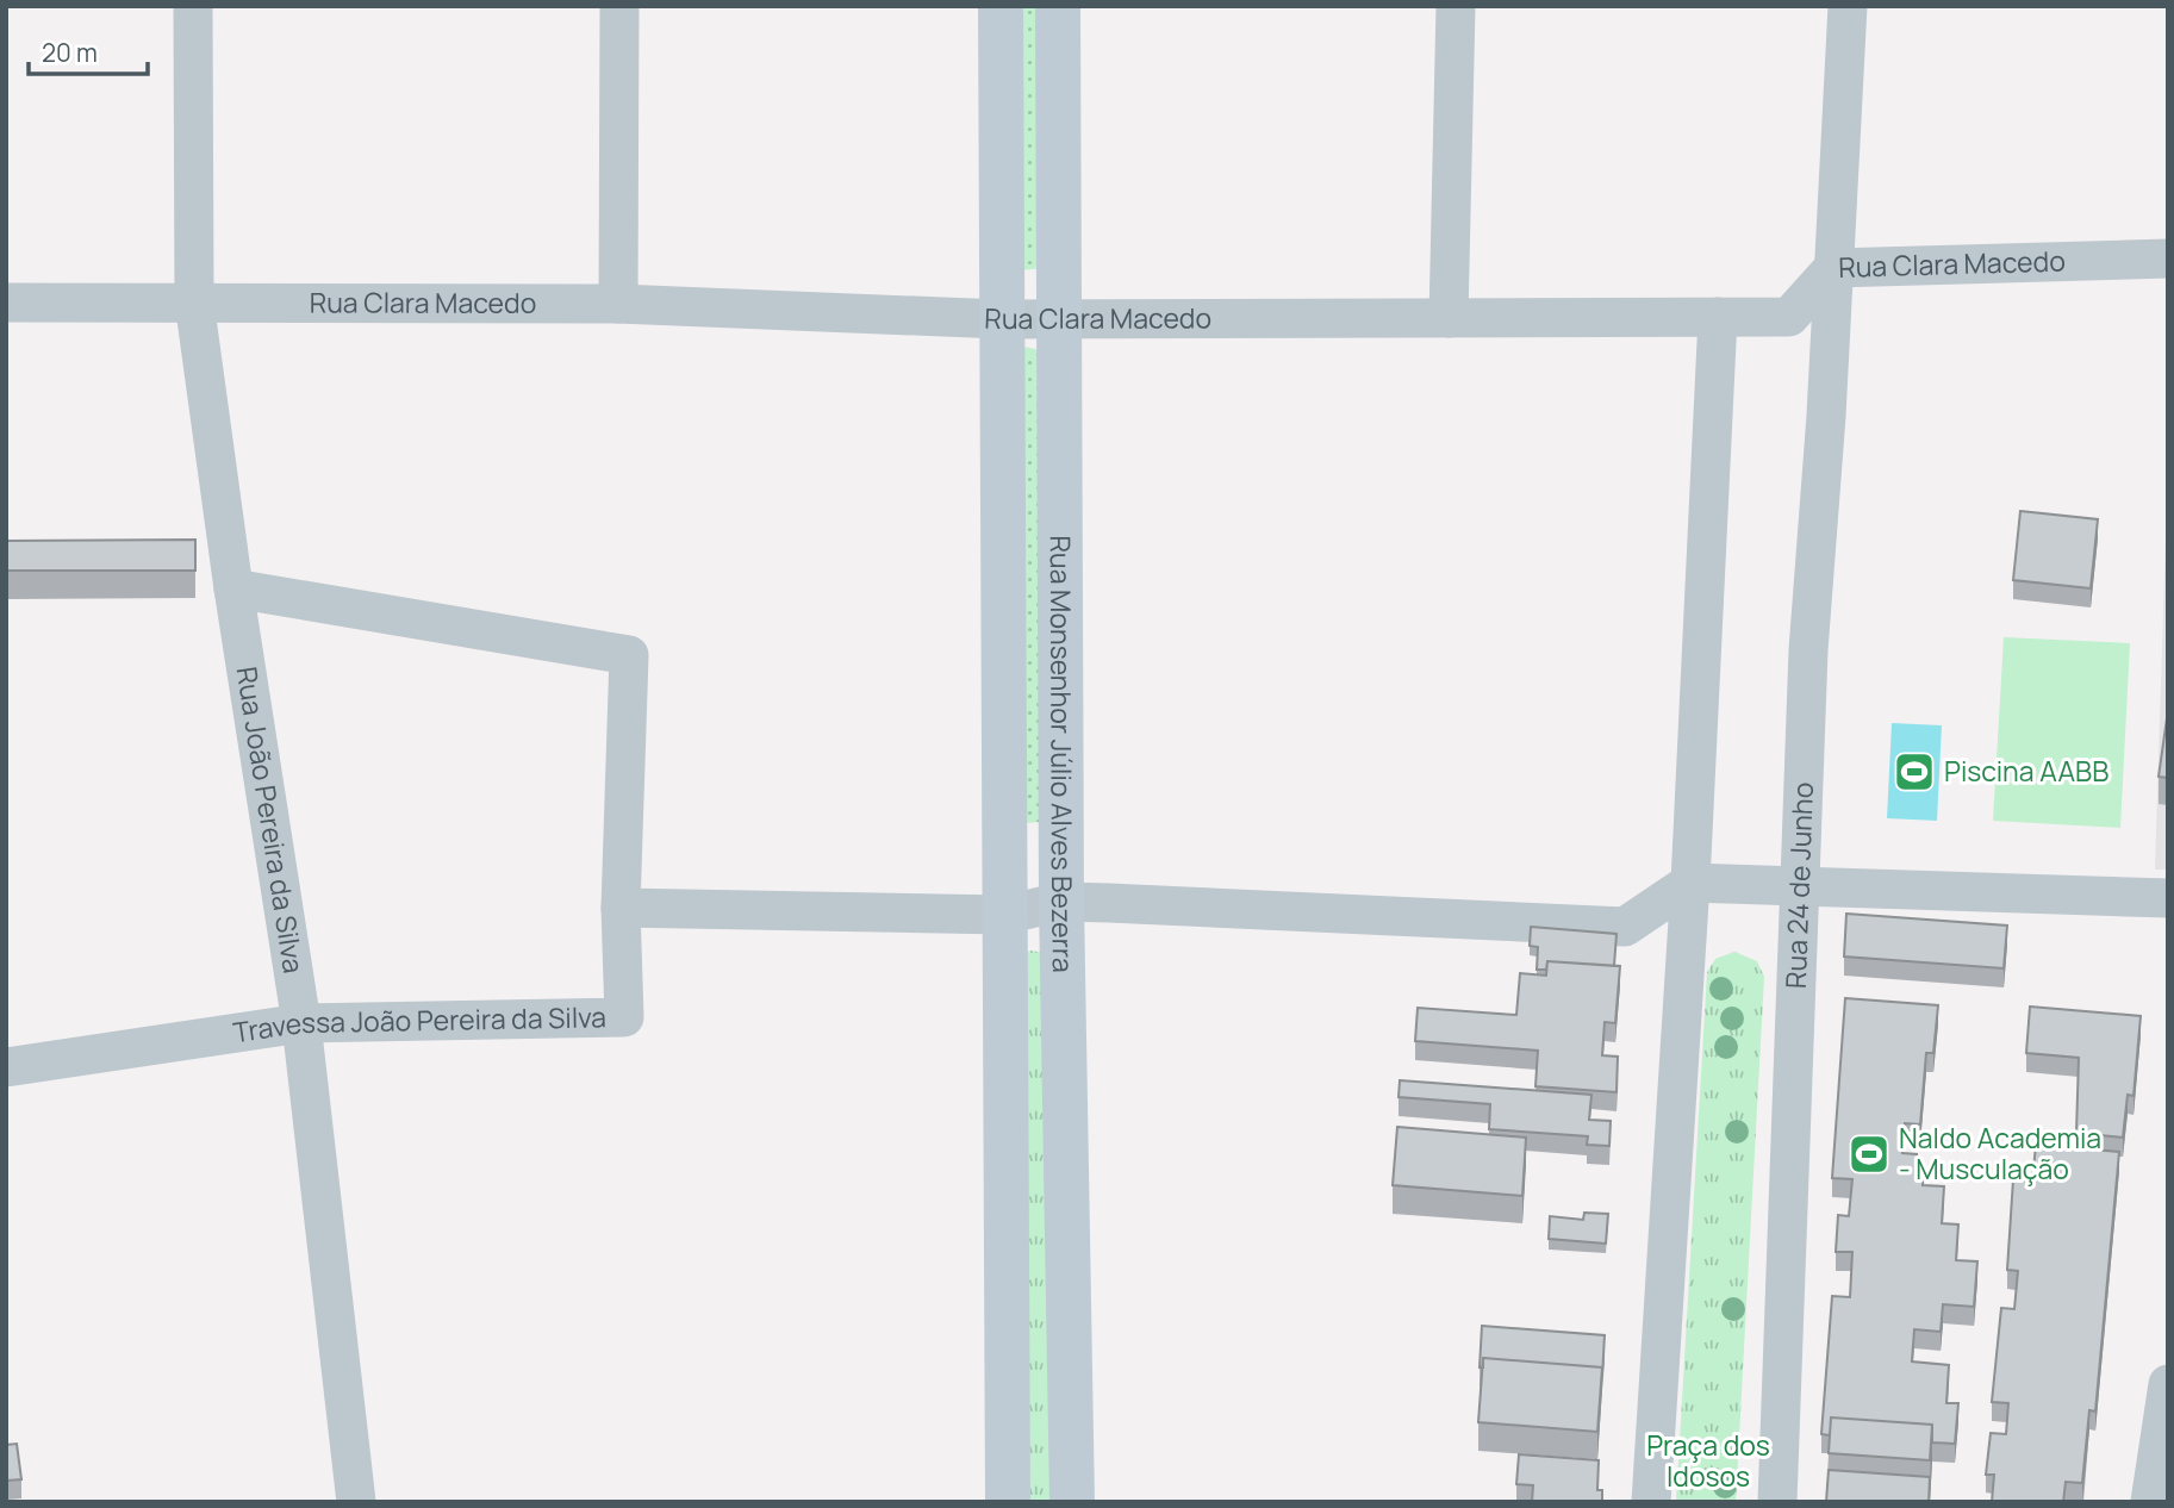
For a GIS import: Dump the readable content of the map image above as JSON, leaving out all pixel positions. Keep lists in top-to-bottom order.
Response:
{
  "streets": {
    "street": [
      "Rua Clara Macedo",
      "Rua Monsenhor Júlio Alves Bezerra",
      "Rua João Pereira da Silva",
      "Rua 24 de Junho",
      "Travessa João Pereira da Silva"
    ]
  },
  "crossings": [
    ["Rua Clara Macedo", "Rua Monsenhor Júlio Alves Bezerra"],
    ["Rua Clara Macedo", "Rua João Pereira da Silva"],
    ["Rua Clara Macedo", "Rua 24 de Junho"],
    ["Rua João Pereira da Silva", "Travessa João Pereira da Silva"]
  ],
  "parks": ["Praça dos Idosos"],
  "places": {
    "sports": ["Piscina AABB", "Naldo Academia - Musculação"]
  },
  "scale_bar": "20 m"
}
